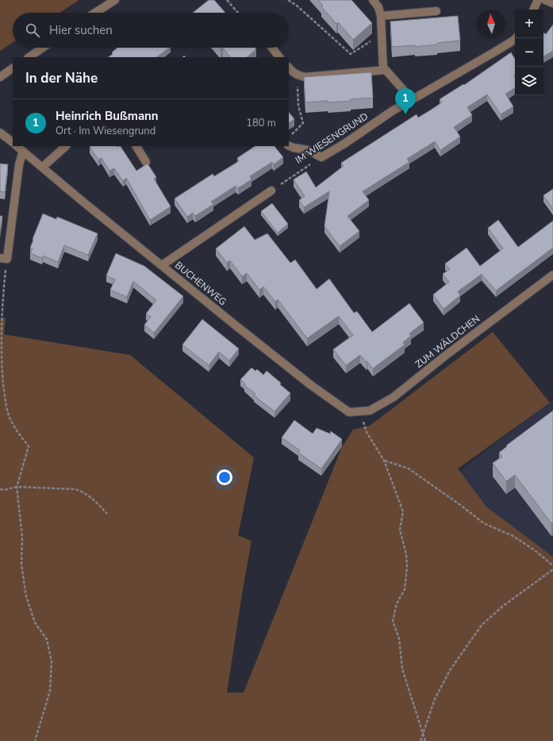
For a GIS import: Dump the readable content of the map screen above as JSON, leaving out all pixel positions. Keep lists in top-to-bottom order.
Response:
{
  "streets": {
    "street": ["IM WIESENGRUND", "BUCHENWEG", "ZUM WÄLDCHEN"]
  },
  "crossings": [
    ["BUCHENWEG", "ZUM WÄLDCHEN"]
  ],
  "north": "top",
  "page": {
    "map_buttons": ["+", "−"],
    "search": "Hier suchen",
    "heading": "In der Nähe",
    "pins": "1",
    "list": [
      {
        "mark": "1",
        "name": "Heinrich Bußmann",
        "note": "Ort · Im Wiesengrund",
        "value": "180 m"
      }
    ]
  }
}
